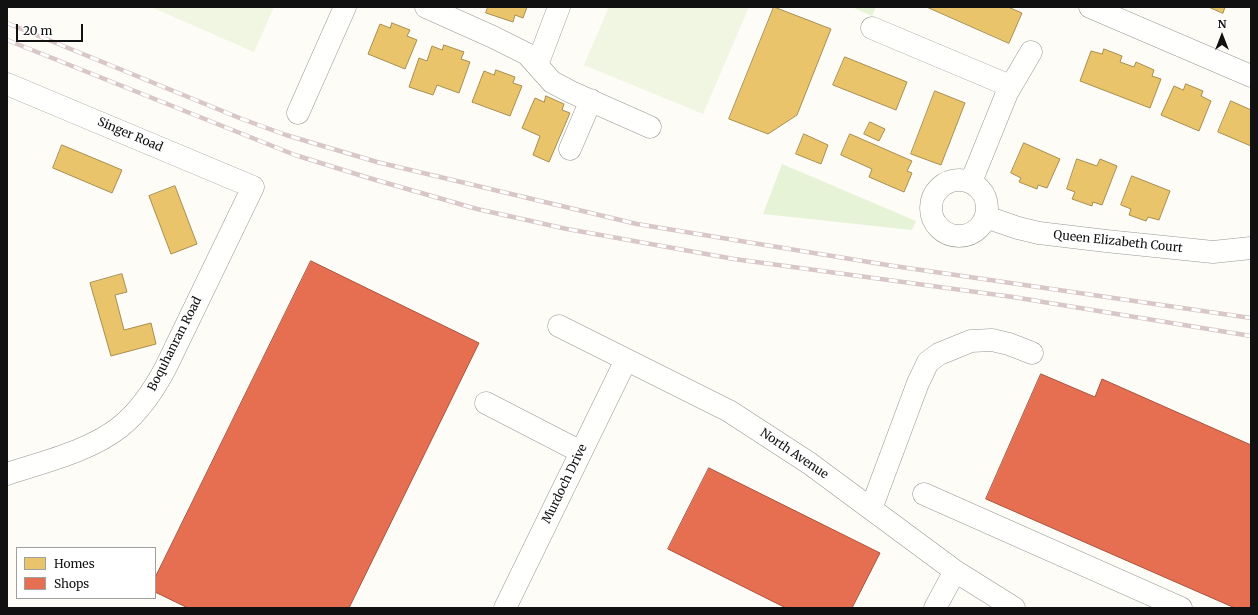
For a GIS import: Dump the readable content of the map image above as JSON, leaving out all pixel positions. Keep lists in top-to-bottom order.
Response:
{
  "streets": {
    "street": [
      "Singer Road",
      "Queen Elizabeth Court",
      "Boquhanran Road",
      "North Avenue",
      "Murdoch Drive"
    ]
  },
  "crossings": [
    ["Singer Road", "Boquhanran Road"],
    ["North Avenue", "Murdoch Drive"]
  ],
  "legend": ["Homes", "Shops"],
  "scale_bar": "20 m",
  "north": "top"
}
